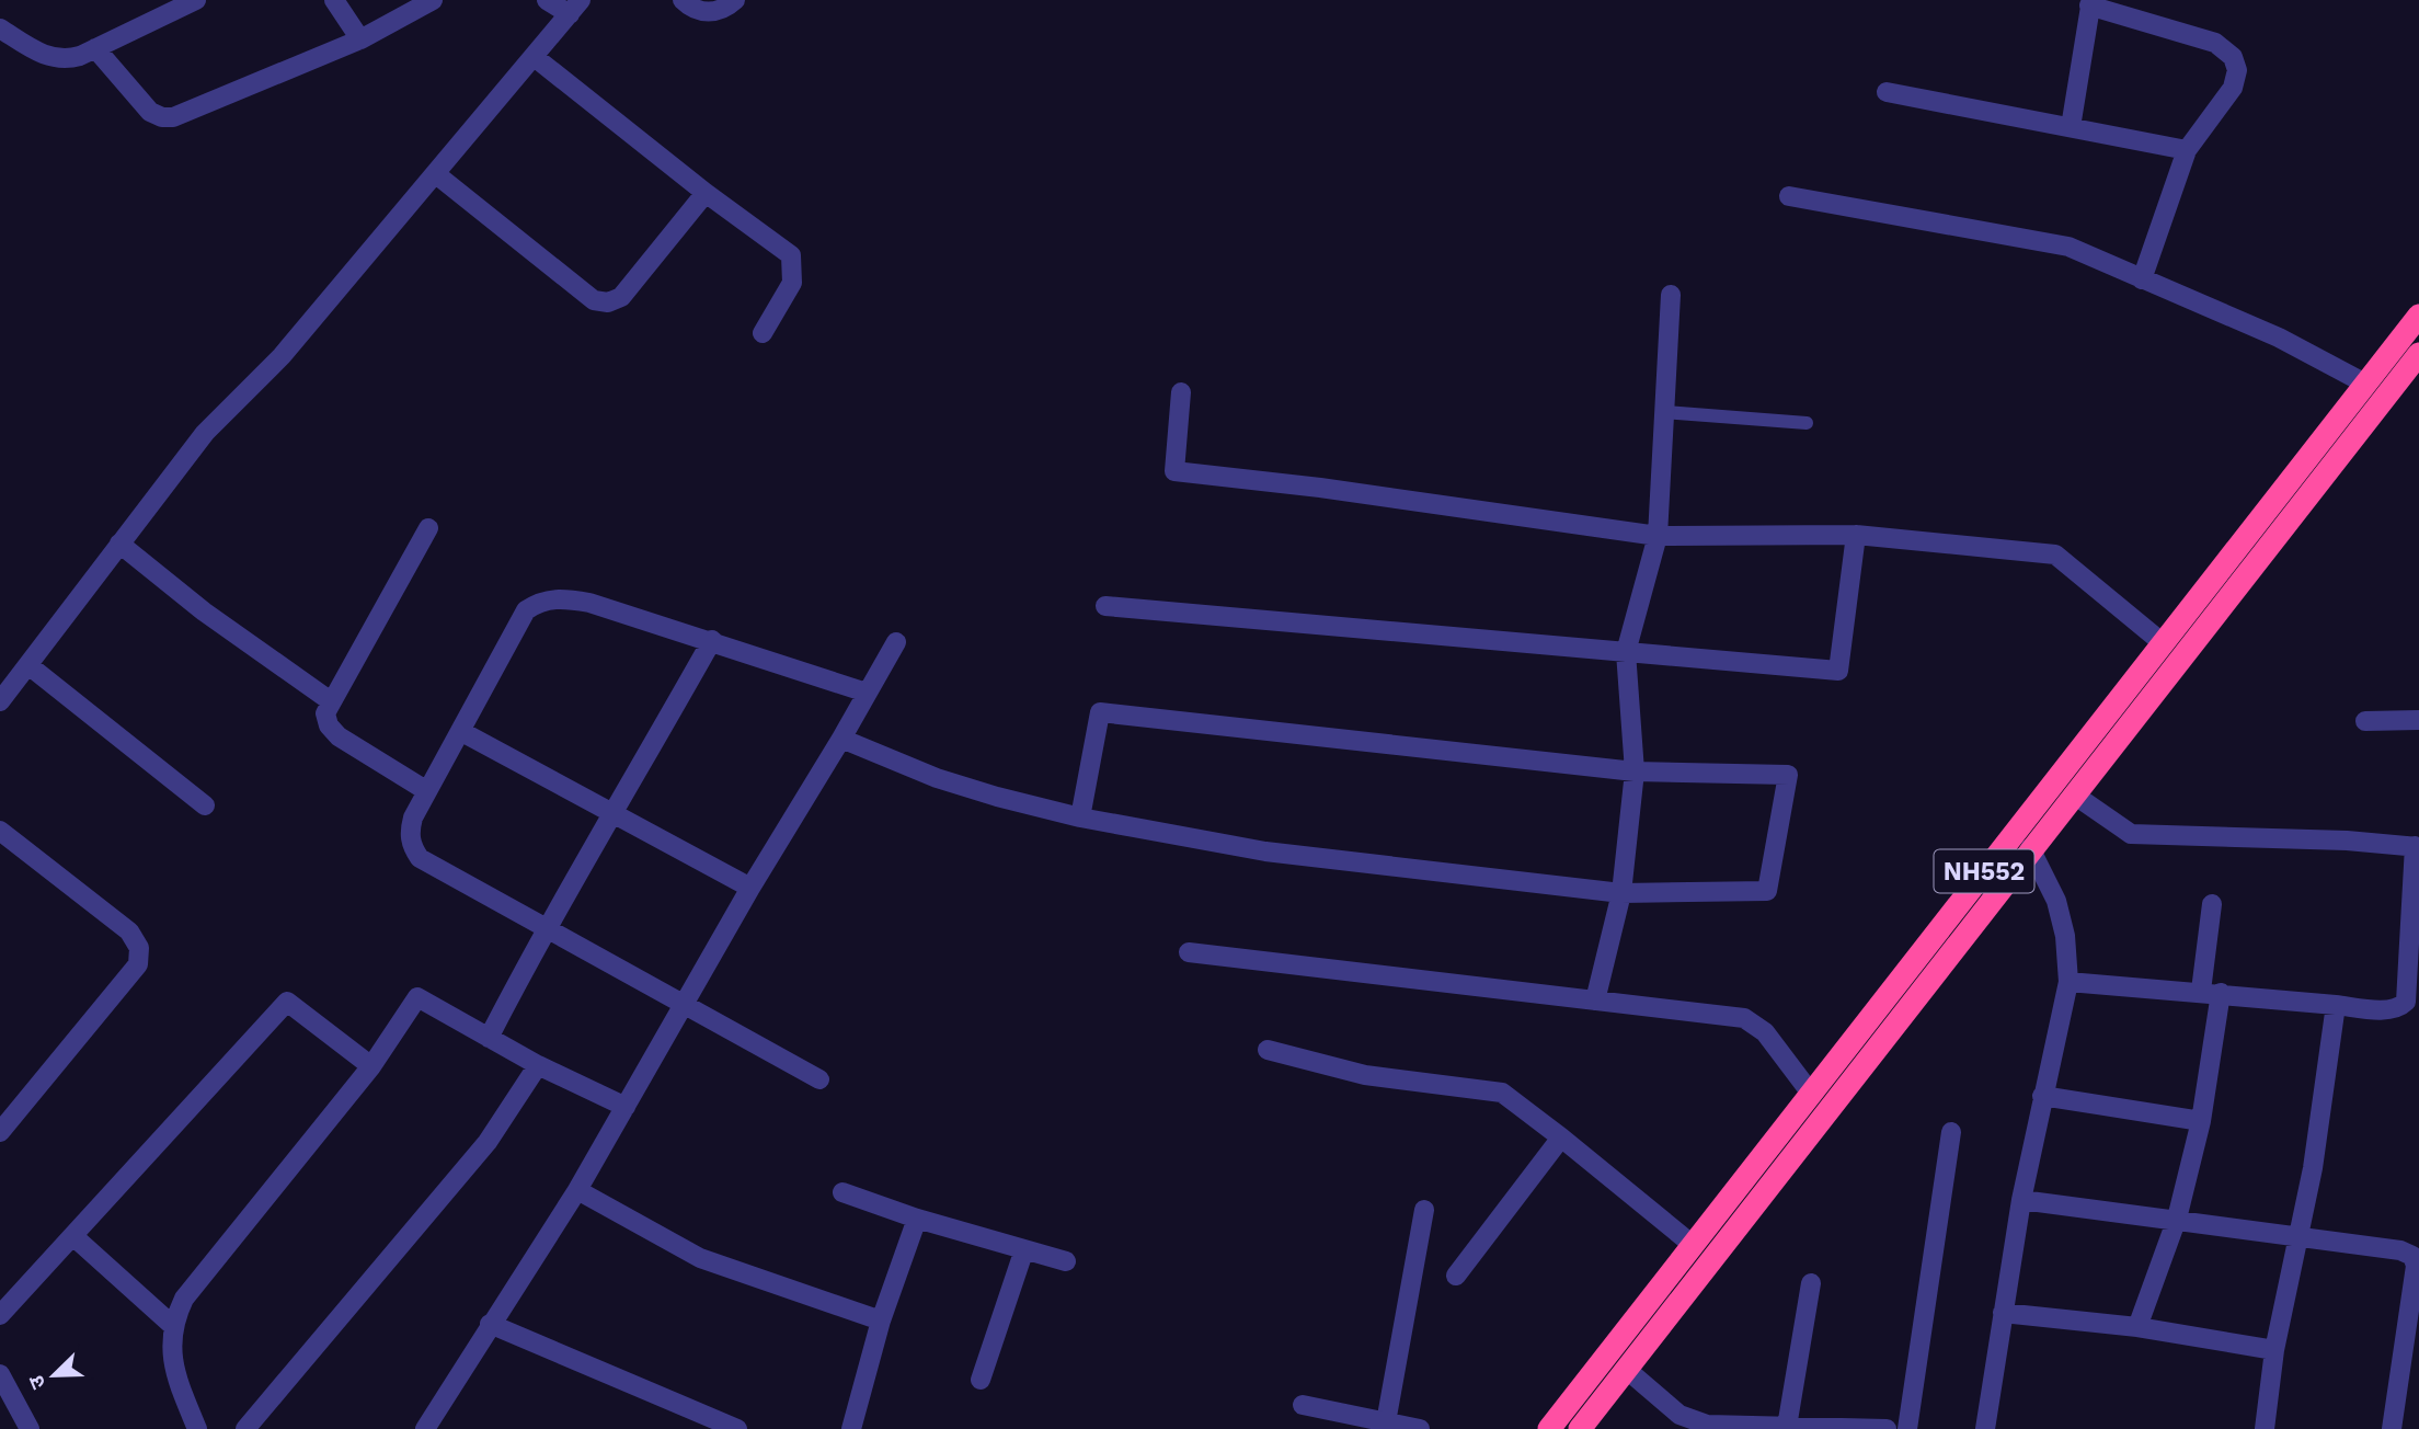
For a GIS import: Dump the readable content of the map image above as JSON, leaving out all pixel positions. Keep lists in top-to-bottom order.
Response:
{
  "streets": {
    "highway": ["NH552"]
  },
  "north": "bottom left"
}
